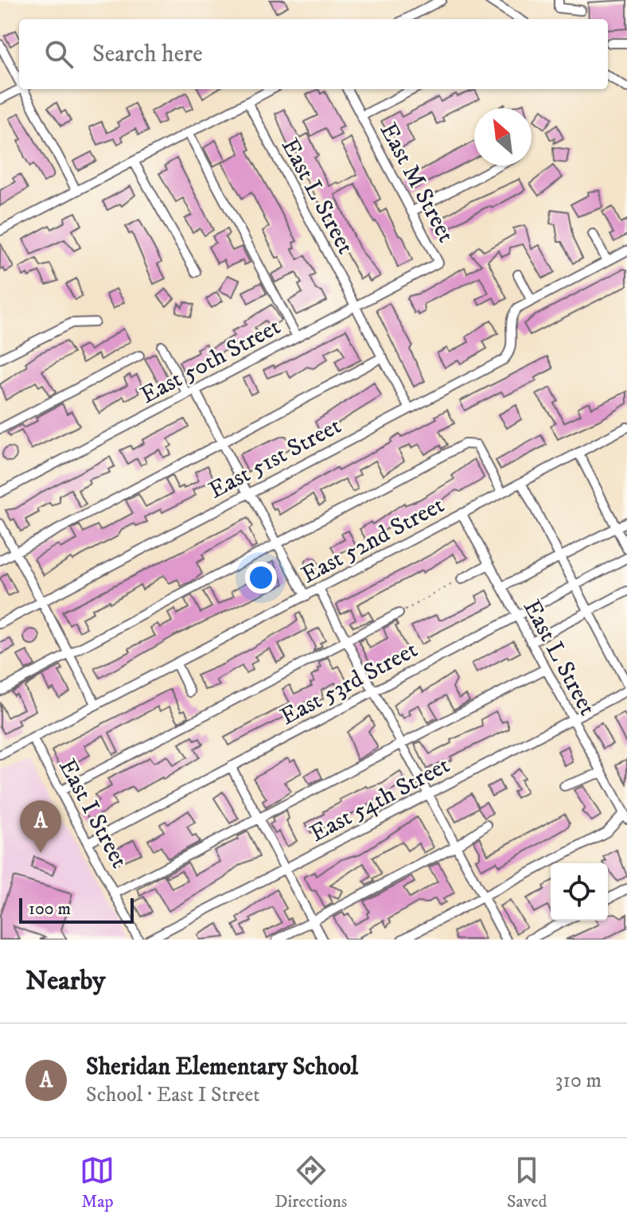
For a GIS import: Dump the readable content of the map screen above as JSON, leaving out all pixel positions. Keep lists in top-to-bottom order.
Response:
{
  "streets": {
    "street": [
      "East M Street",
      "East L Street",
      "East 50th Street",
      "East 51st Street",
      "East 52nd Street",
      "East 53rd Street",
      "East 54th Street",
      "East I Street"
    ]
  },
  "crossings": [
    ["East M Street", "East 50th Street"],
    ["East L Street", "East 50th Street"],
    ["East L Street", "East 51st Street"],
    ["East L Street", "East 52nd Street"],
    ["East L Street", "East 53rd Street"],
    ["East L Street", "East 54th Street"],
    ["East 52nd Street", "East I Street"],
    ["East 53rd Street", "East I Street"]
  ],
  "scale_bar": "100 m",
  "north": "top left",
  "page": {
    "search": "Search here",
    "pins": "A",
    "scale": "100 m",
    "heading": "Nearby",
    "list": [
      {
        "mark": "A",
        "name": "Sheridan Elementary School",
        "note": "School · East I Street",
        "value": "310 m"
      }
    ],
    "nav": ["Map", "Directions", "Saved"]
  }
}
